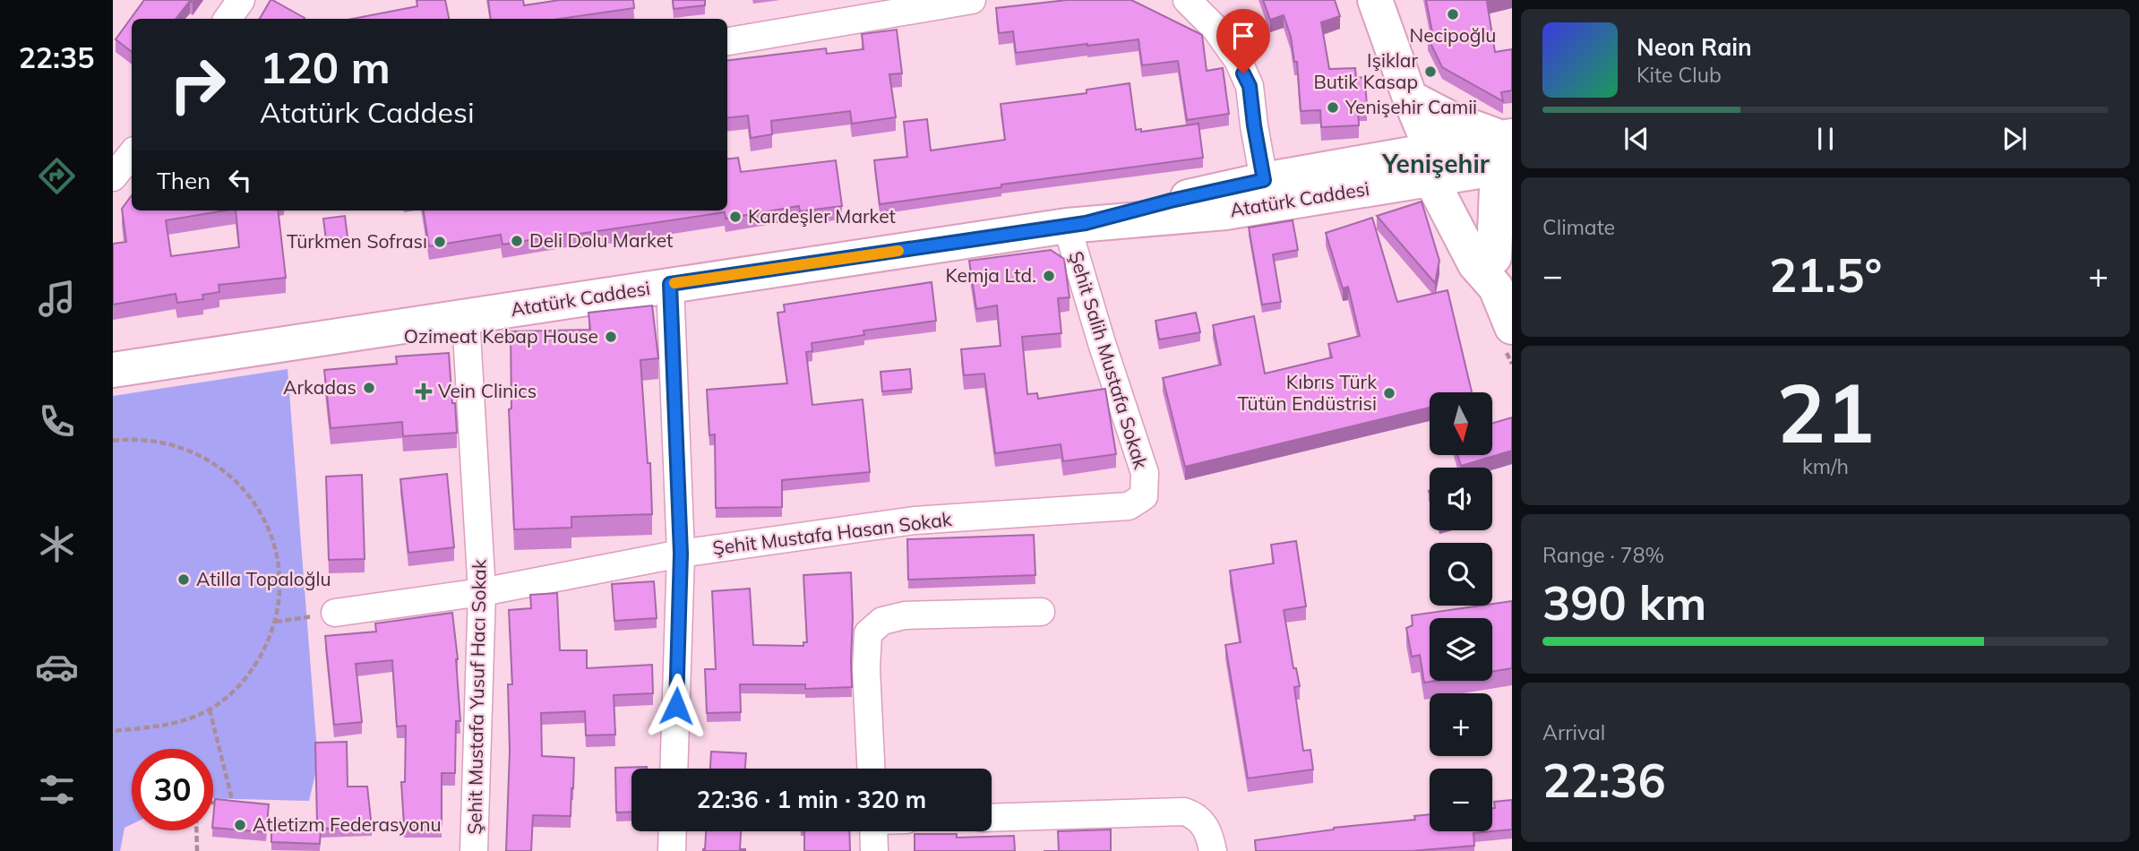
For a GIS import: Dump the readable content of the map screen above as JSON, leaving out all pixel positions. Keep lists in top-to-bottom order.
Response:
{
  "streets": {
    "main road": ["Atatürk Caddesi"],
    "street": ["Şehit Salih Mustafa Sokak", "Şehit Mustafa Hasan Sokak", "Şehit Mustafa Yusuf Hacı Sokak"]
  },
  "crossings": [
    ["Atatürk Caddesi", "Şehit Salih Mustafa Sokak"],
    ["Atatürk Caddesi", "Şehit Mustafa Yusuf Hacı Sokak"],
    ["Şehit Salih Mustafa Sokak", "Şehit Mustafa Hasan Sokak"],
    ["Şehit Mustafa Hasan Sokak", "Şehit Mustafa Yusuf Hacı Sokak"]
  ],
  "districts": ["Yenişehir"],
  "places": {
    "other": [
      "Necipoğlu",
      "Işiklar Butik Kasap",
      "Yenişehir Camii",
      "Kardeşler Market",
      "Deli Dolu Market",
      "Türkmen Sofrası",
      "Kemja Ltd.",
      "Ozimeat Kebap House",
      "Arkadas",
      "Kıbrıs Türk Tütün Endüstrisi",
      "Atilla Topaloğlu",
      "Atletizm Federasyonu"
    ],
    "health": ["Vein Clinics"]
  },
  "north": "bottom",
  "page": {
    "tabs": "22:35",
    "turn": ["120 m", "Atatürk Caddesi"],
    "song": ["Neon Rain", "Kite Club"],
    "then": "Then",
    "tile": [
      "Climate",
      ["21", "km/h"],
      ["Range · 78%", "390 km"],
      ["Arrival", "22:36"]
    ],
    "heat": ["−", "21.5°", "+"],
    "map_buttons": ["+", "−"],
    "limit": "30",
    "trip": "22:36 · 1 min · 320 m"
  }
}
